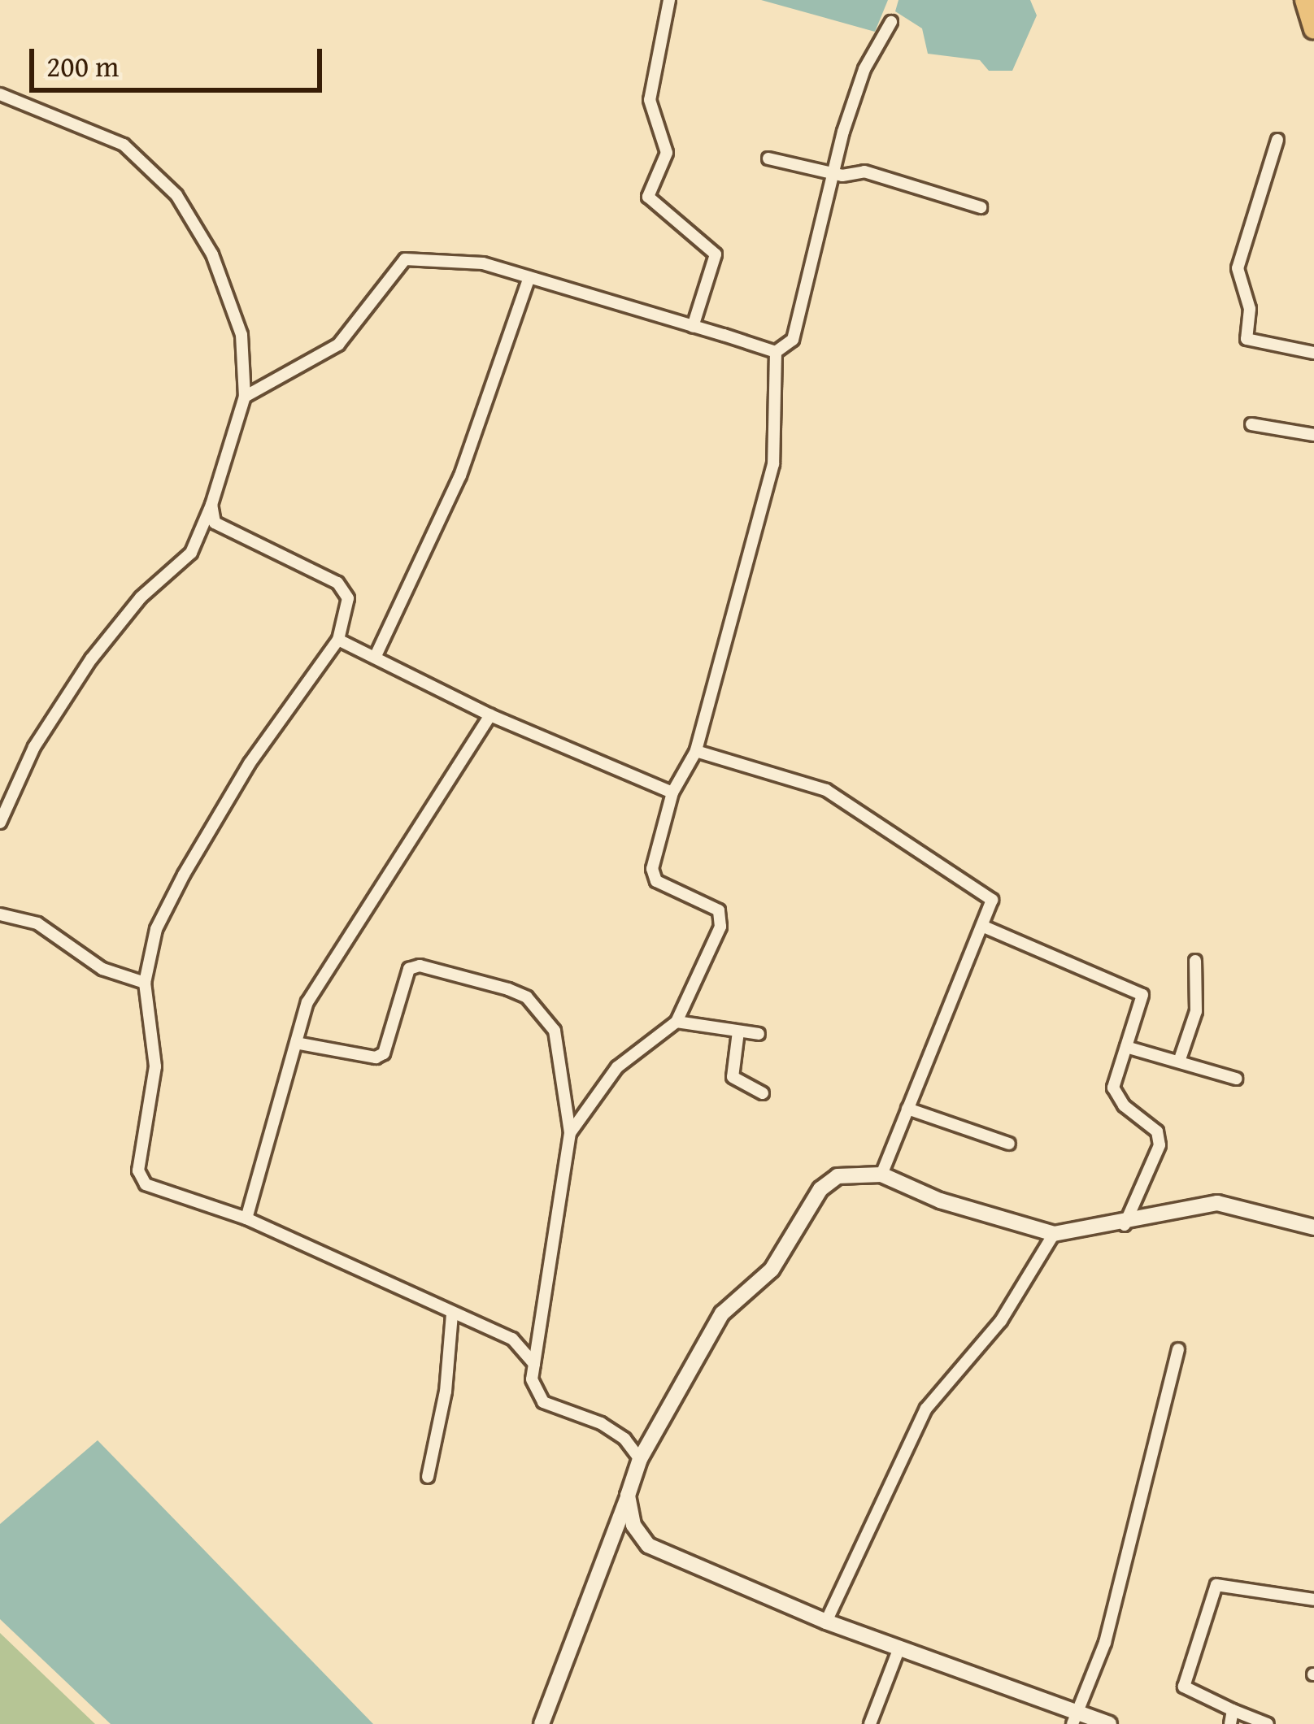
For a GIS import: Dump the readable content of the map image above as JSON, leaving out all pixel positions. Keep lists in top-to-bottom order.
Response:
{
  "scale_bar": "200 m"
}
